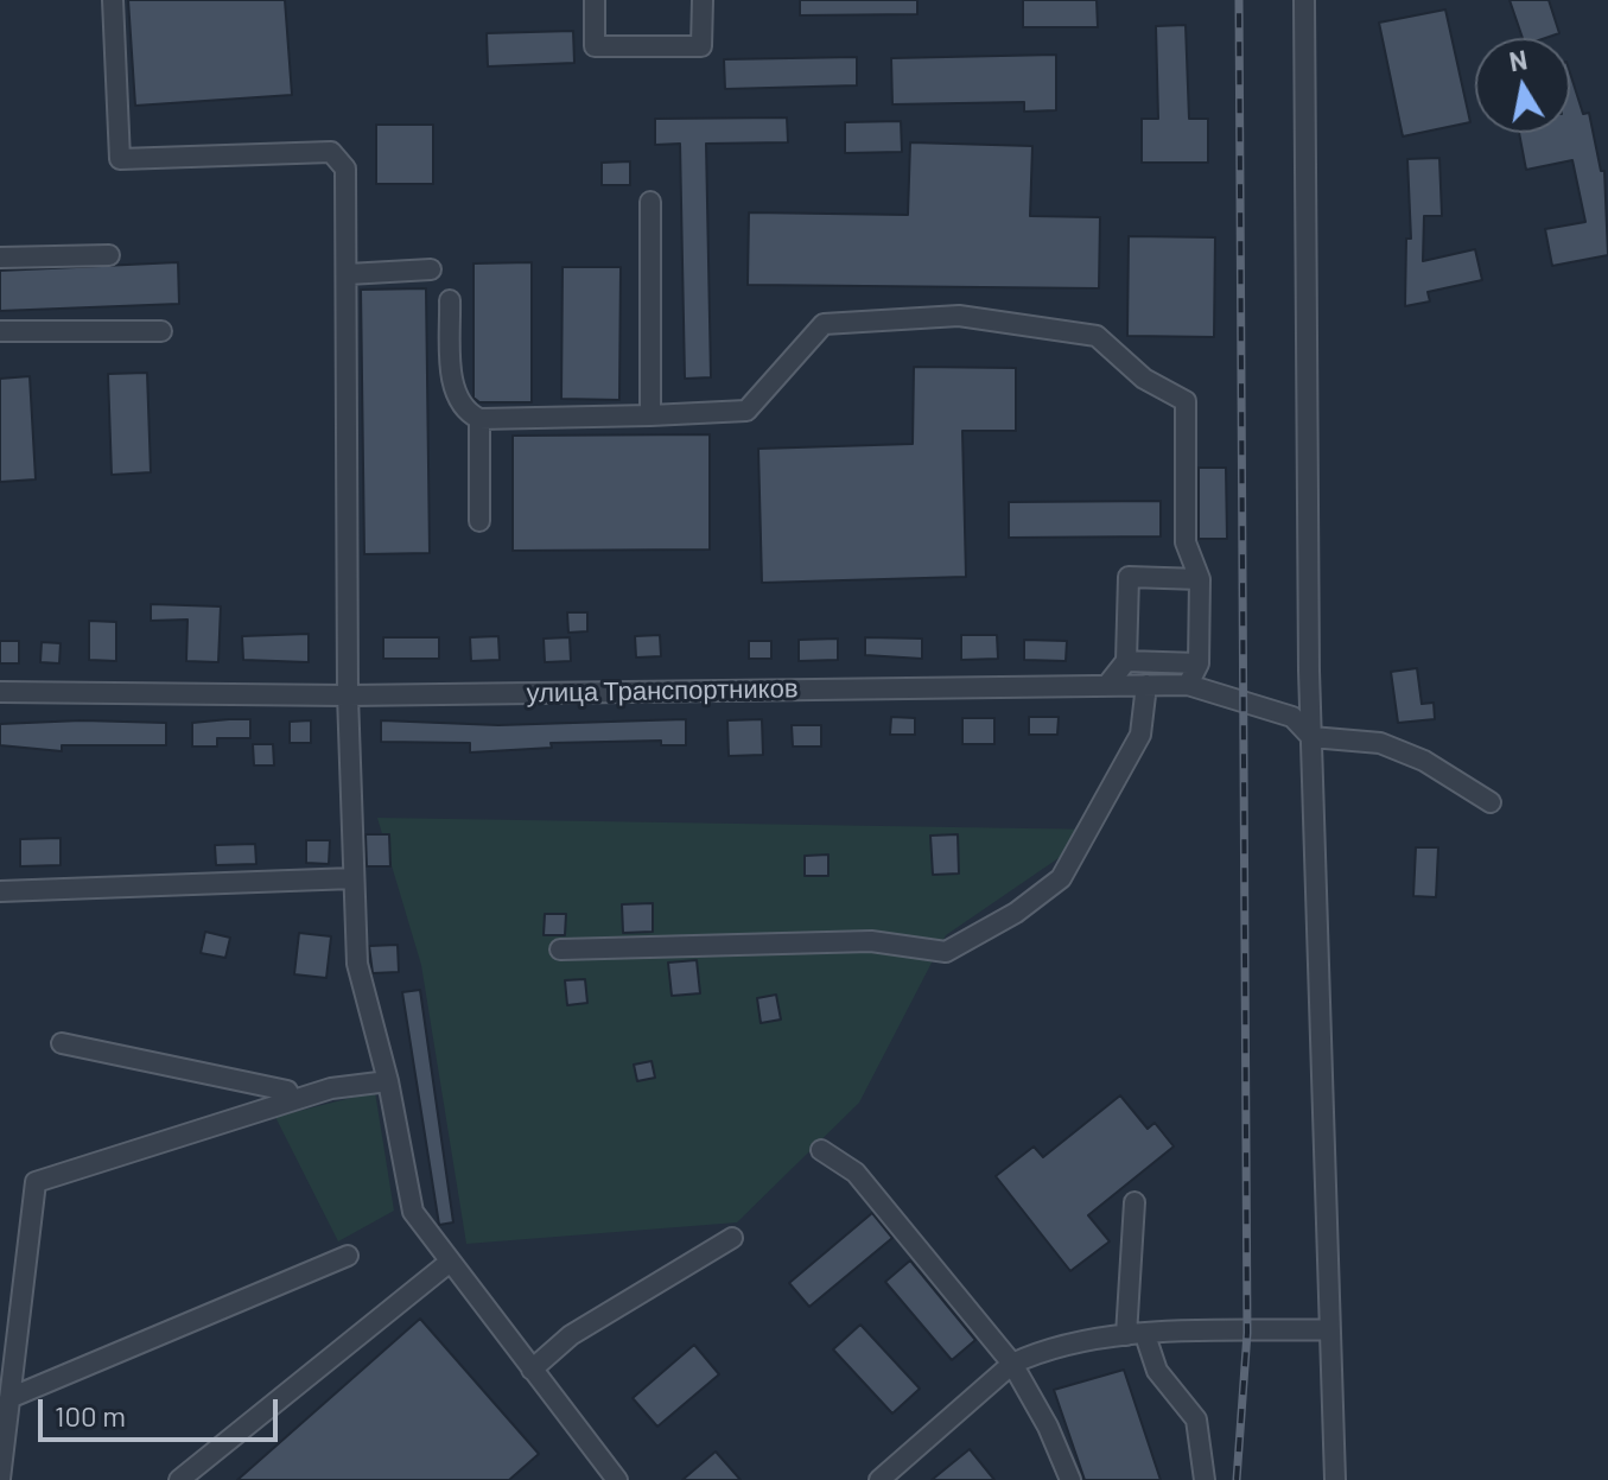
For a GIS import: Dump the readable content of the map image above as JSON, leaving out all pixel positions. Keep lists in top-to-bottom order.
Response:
{
  "streets": {
    "street": ["улица Транспортников"]
  },
  "scale_bar": "100 m",
  "north": "top"
}
